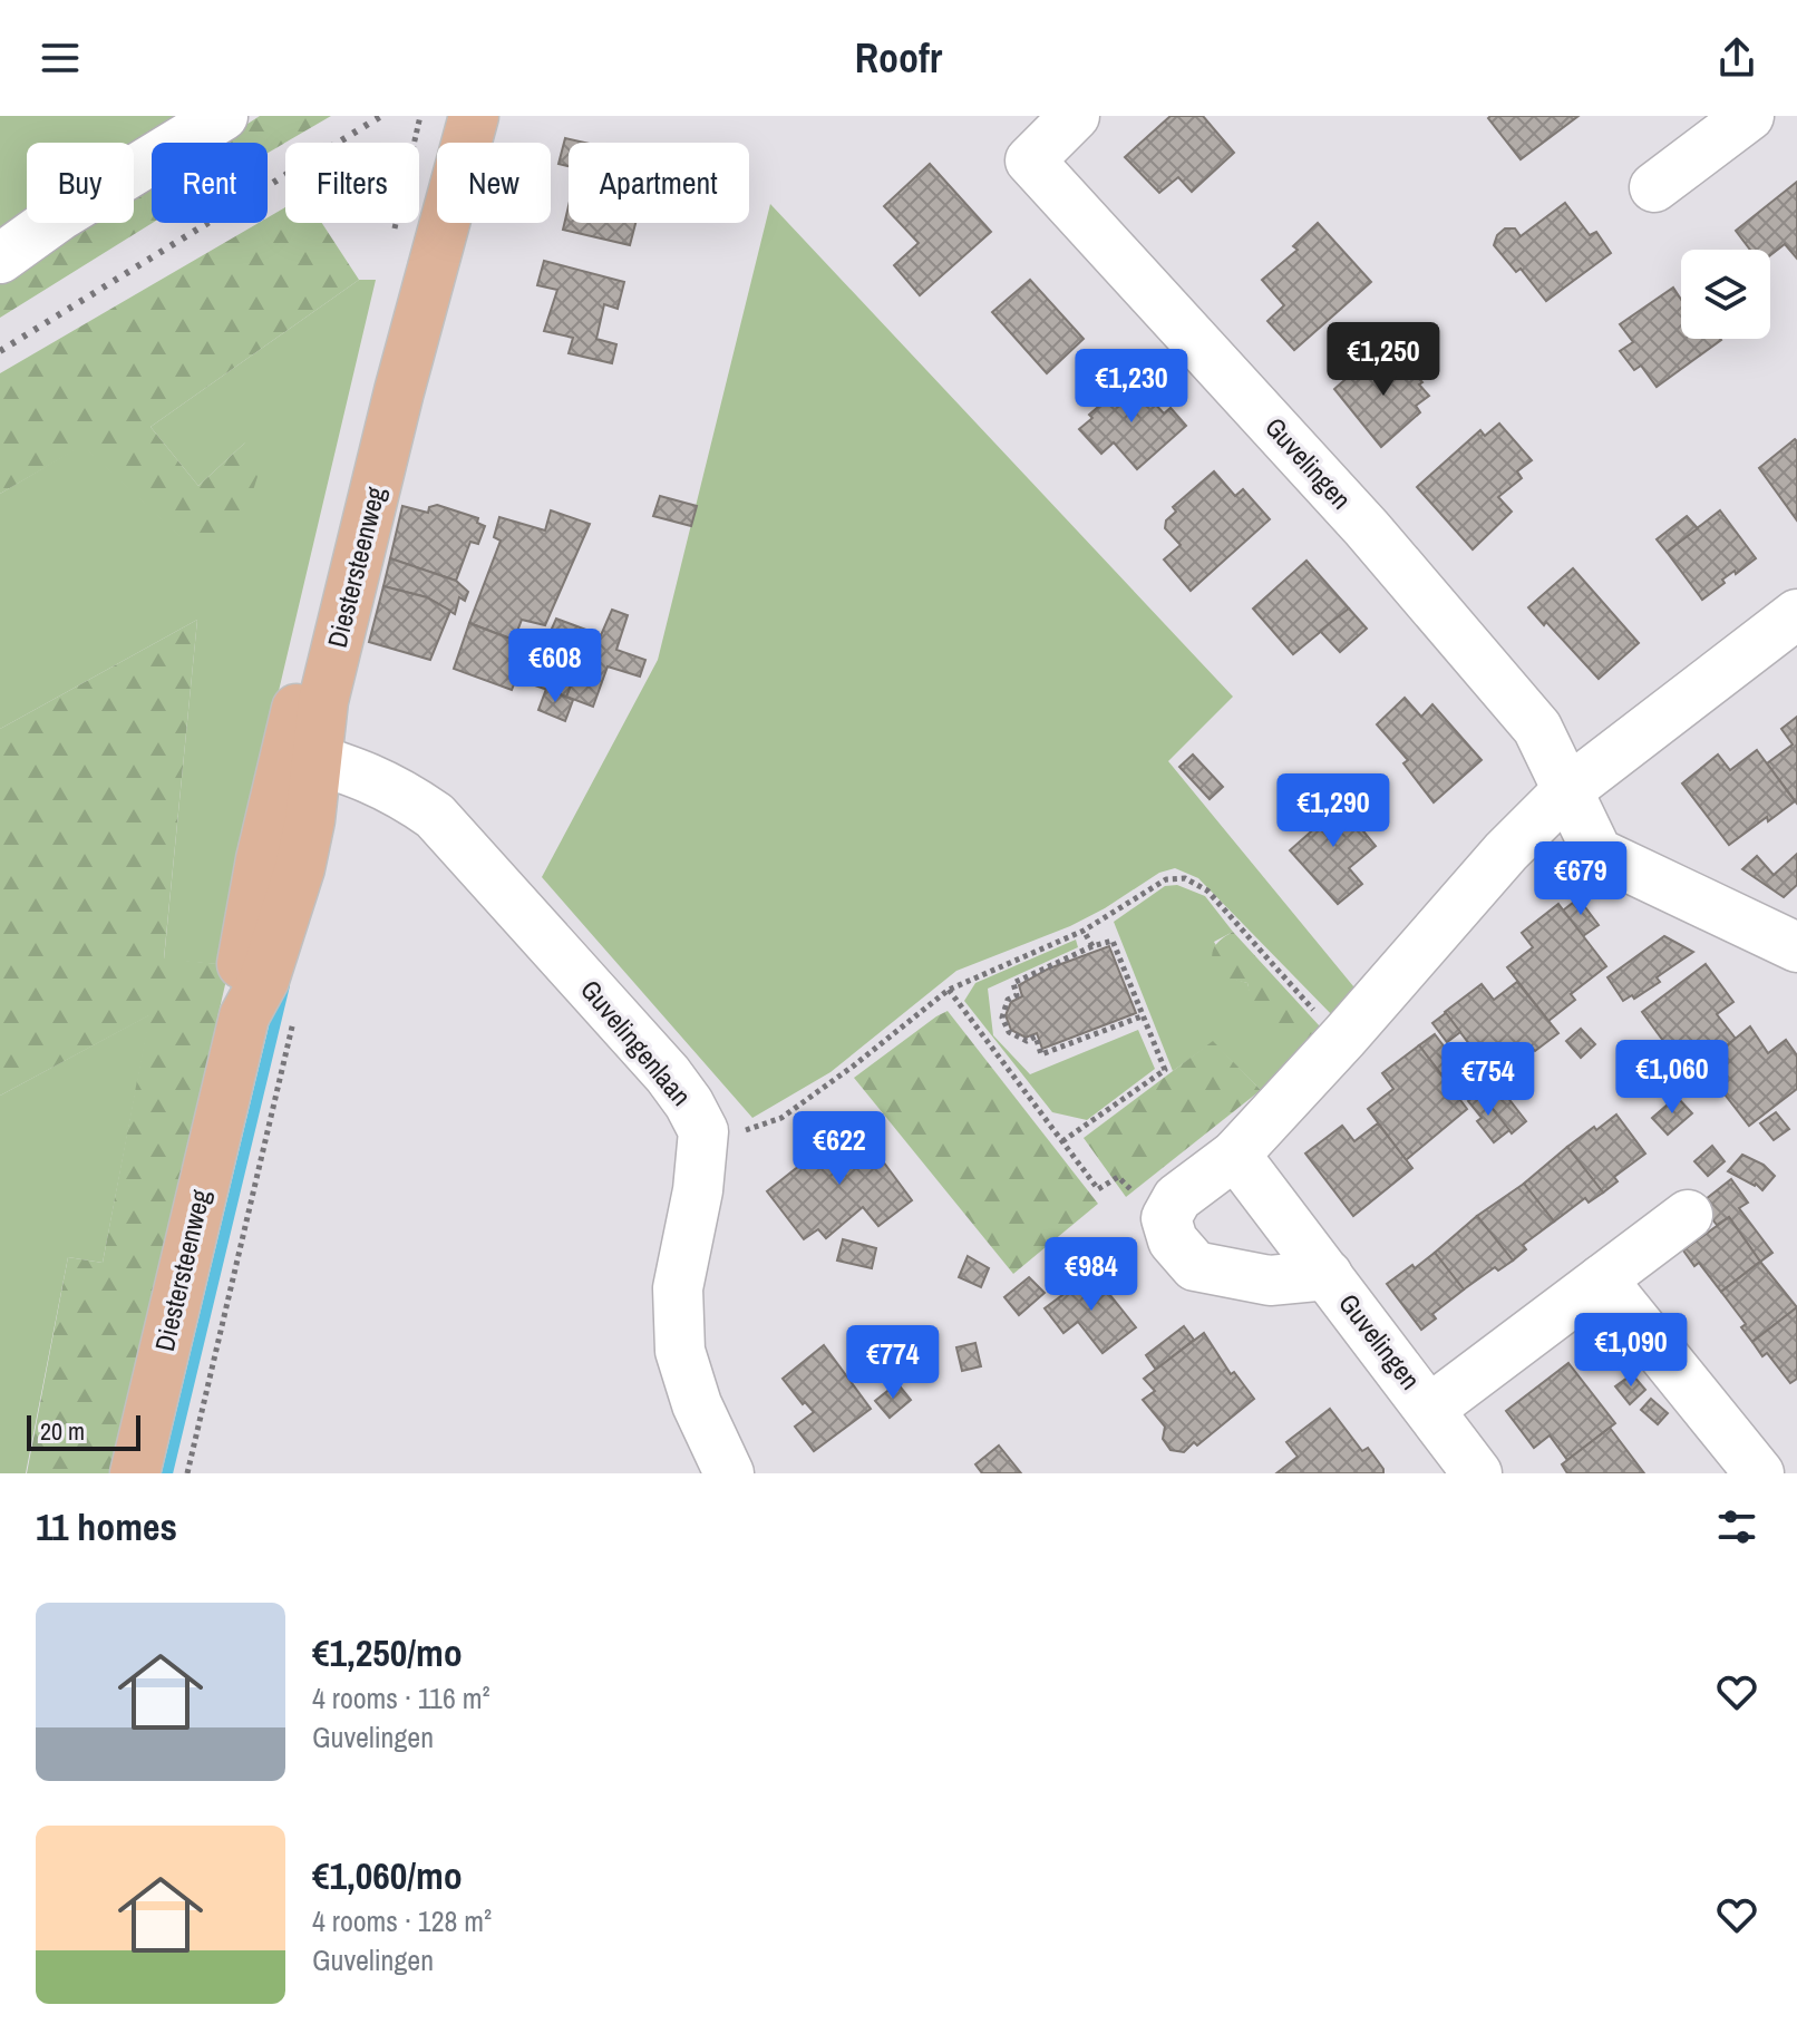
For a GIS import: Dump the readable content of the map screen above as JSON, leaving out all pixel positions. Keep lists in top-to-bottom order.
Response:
{
  "streets": {
    "main road": ["Diestersteenweg"],
    "street": ["Guvelingen", "Guvelingenlaan"]
  },
  "crossings": [
    ["Diestersteenweg", "Guvelingenlaan"]
  ],
  "scale_bar": "20 m",
  "page": {
    "header": "Roofr",
    "chip": [
      "Buy",
      "Rent",
      "Filters",
      "New",
      "Apartment"
    ],
    "price": [
      "€1,250",
      "€1,230",
      "€608",
      "€1,290",
      "€679",
      "€1,060",
      "€754",
      "€622",
      "€984",
      "€1,090",
      "€774"
    ],
    "scale": "20 m",
    "heading": "11 homes",
    "list": [
      {
        "name": "€1,250/mo",
        "note": "4 rooms · 116 m² · Guvelingen"
      },
      {
        "name": "€1,060/mo",
        "note": "4 rooms · 128 m² · Guvelingen"
      }
    ]
  }
}
